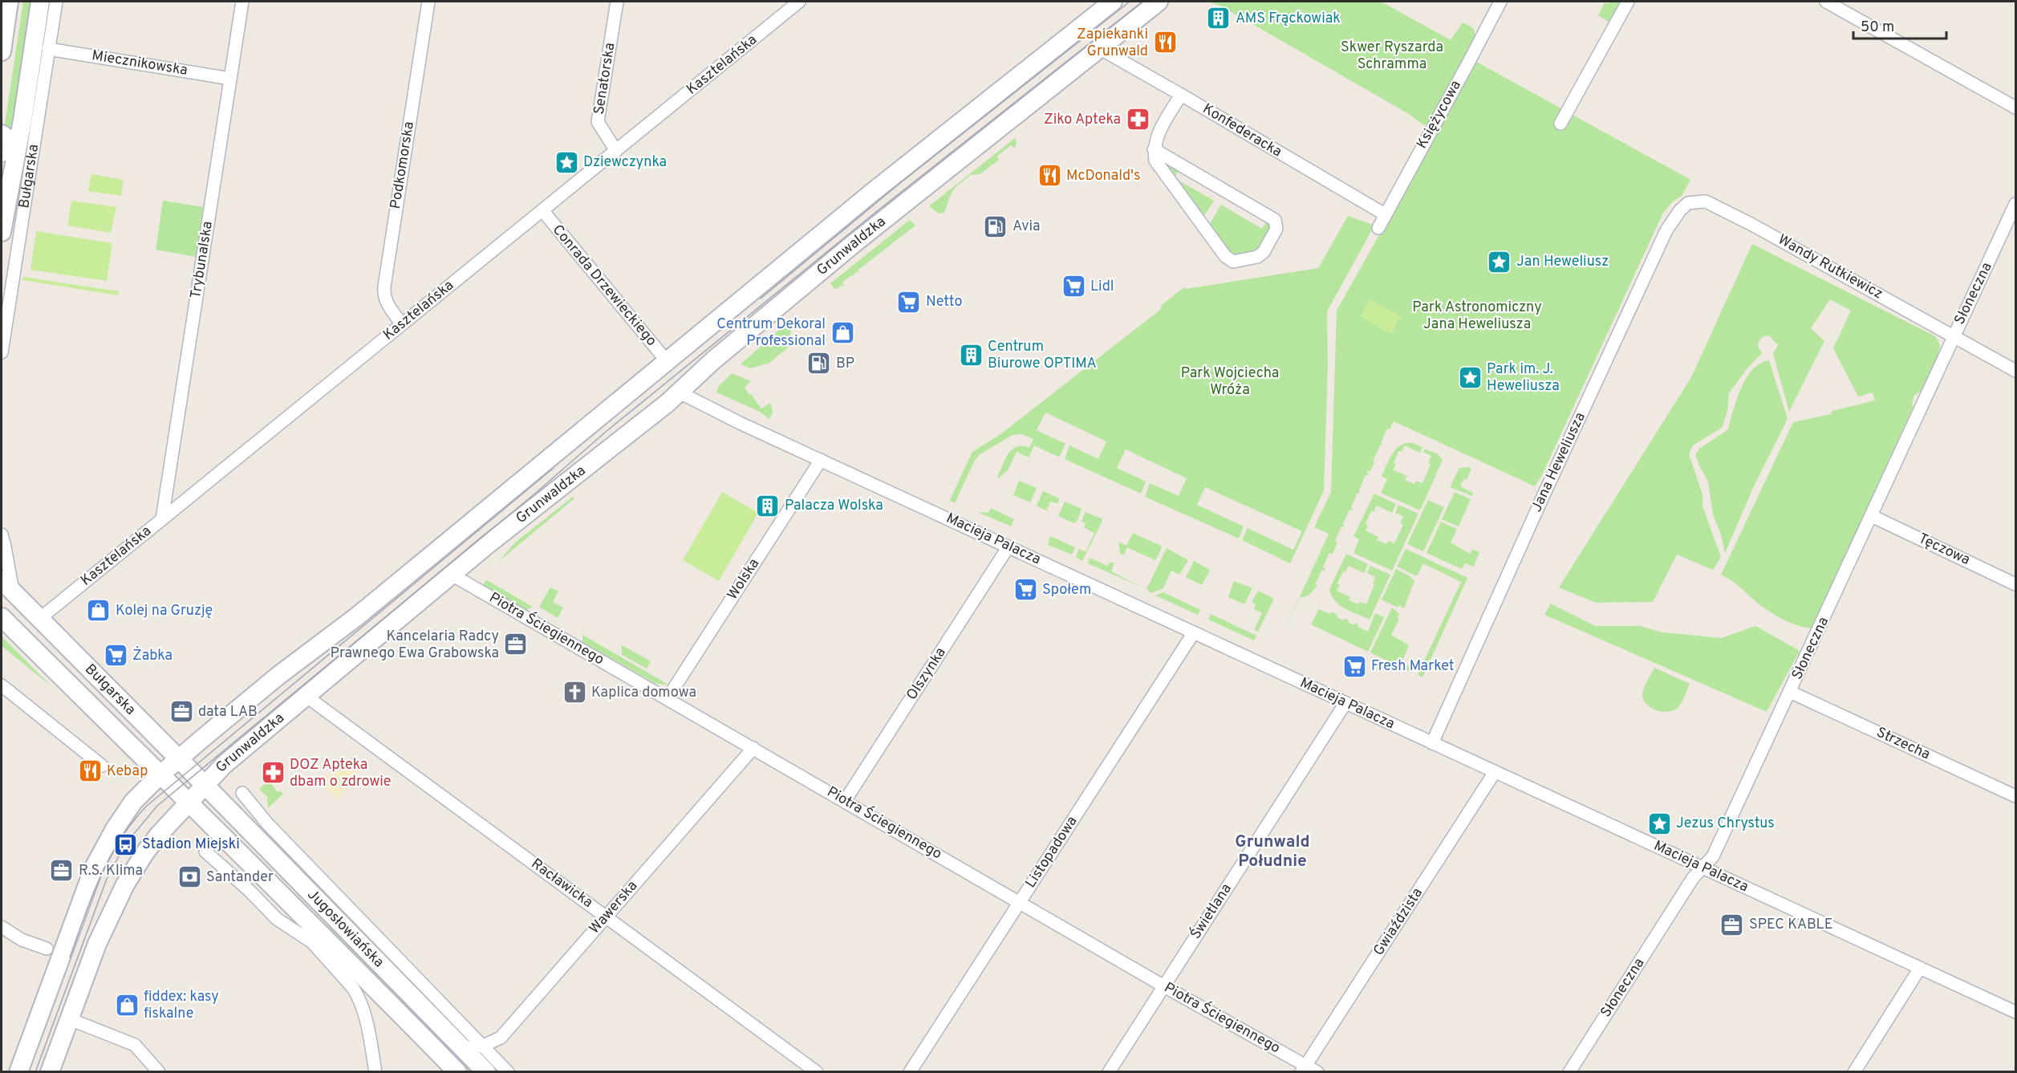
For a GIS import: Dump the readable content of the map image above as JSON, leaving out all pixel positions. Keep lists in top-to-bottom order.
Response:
{
  "streets": {
    "street": [
      "Miecznikowska",
      "Kasztelańska",
      "Senatorska",
      "Księżycowa",
      "Konfederacka",
      "Podkomorska",
      "Bułgarska",
      "Grunwaldzka",
      "Trybunalska",
      "Wandy Rutkiewicz",
      "Conrada Drzewieckiego",
      "Słoneczna",
      "Jana Heweliusza",
      "Macieja Palacza",
      "Tęczowa",
      "Wolska",
      "Piotra Ściegiennego",
      "Olszynka",
      "Strzecha",
      "Listopadowa",
      "Racławicka",
      "Wawerska",
      "Świetlana",
      "Gwiaździsta",
      "Jugosłowiańska"
    ]
  },
  "crossings": [
    ["Miecznikowska", "Bułgarska"],
    ["Miecznikowska", "Trybunalska"],
    ["Kasztelańska", "Senatorska"],
    ["Kasztelańska", "Podkomorska"],
    ["Kasztelańska", "Bułgarska"],
    ["Kasztelańska", "Trybunalska"],
    ["Kasztelańska", "Conrada Drzewieckiego"],
    ["Księżycowa", "Konfederacka"],
    ["Konfederacka", "Grunwaldzka"],
    ["Bułgarska", "Grunwaldzka"],
    ["Bułgarska", "Jugosłowiańska"],
    ["Grunwaldzka", "Conrada Drzewieckiego"],
    ["Grunwaldzka", "Macieja Palacza"],
    ["Grunwaldzka", "Piotra Ściegiennego"],
    ["Grunwaldzka", "Racławicka"],
    ["Grunwaldzka", "Jugosłowiańska"],
    ["Wandy Rutkiewicz", "Słoneczna"],
    ["Wandy Rutkiewicz", "Jana Heweliusza"],
    ["Słoneczna", "Macieja Palacza"],
    ["Słoneczna", "Tęczowa"],
    ["Słoneczna", "Strzecha"],
    ["Jana Heweliusza", "Macieja Palacza"],
    ["Macieja Palacza", "Wolska"],
    ["Macieja Palacza", "Olszynka"],
    ["Macieja Palacza", "Listopadowa"],
    ["Macieja Palacza", "Świetlana"],
    ["Macieja Palacza", "Gwiaździsta"],
    ["Wolska", "Piotra Ściegiennego"],
    ["Piotra Ściegiennego", "Olszynka"],
    ["Piotra Ściegiennego", "Listopadowa"],
    ["Piotra Ściegiennego", "Wawerska"],
    ["Piotra Ściegiennego", "Świetlana"],
    ["Piotra Ściegiennego", "Gwiaździsta"],
    ["Racławicka", "Wawerska"],
    ["Wawerska", "Jugosłowiańska"]
  ],
  "districts": ["Grunwald Południe"],
  "parks": ["Skwer Ryszarda Schramma", "Park Astronomiczny Jana Heweliusza", "Park Wojciecha Wróża"],
  "places": {
    "building": ["AMS Frąckowiak", "Centrum Biurowe OPTIMA", "Palacza Wolska"],
    "restaurant": ["Zapiekanki Grunwald", "McDonald's", "Kebap"],
    "pharmacy": ["Ziko Apteka", "DOZ Apteka dbam o zdrowie"],
    "place": [
      "Dziewczynka",
      "Jan Heweliusz",
      "Park im. J. Heweliusza",
      "Jezus Chrystus"
    ],
    "fuel station": ["Avia", "BP"],
    "supermarket": [
      "Lidl",
      "Netto",
      "Społem",
      "Żabka",
      "Fresh Market"
    ],
    "shop": ["Centrum Dekoral Professional", "Kolej na Gruzję", "fiddex: kasy fiskalne"],
    "office": [
      "Kancelaria Radcy Prawnego Ewa Grabowska",
      "data LAB",
      "R.S. Klima",
      "SPEC KABLE"
    ],
    "church": ["Kaplica domowa"],
    "bus stop": ["Stadion Miejski"],
    "bank": ["Santander"]
  },
  "scale_bar": "50 m"
}
